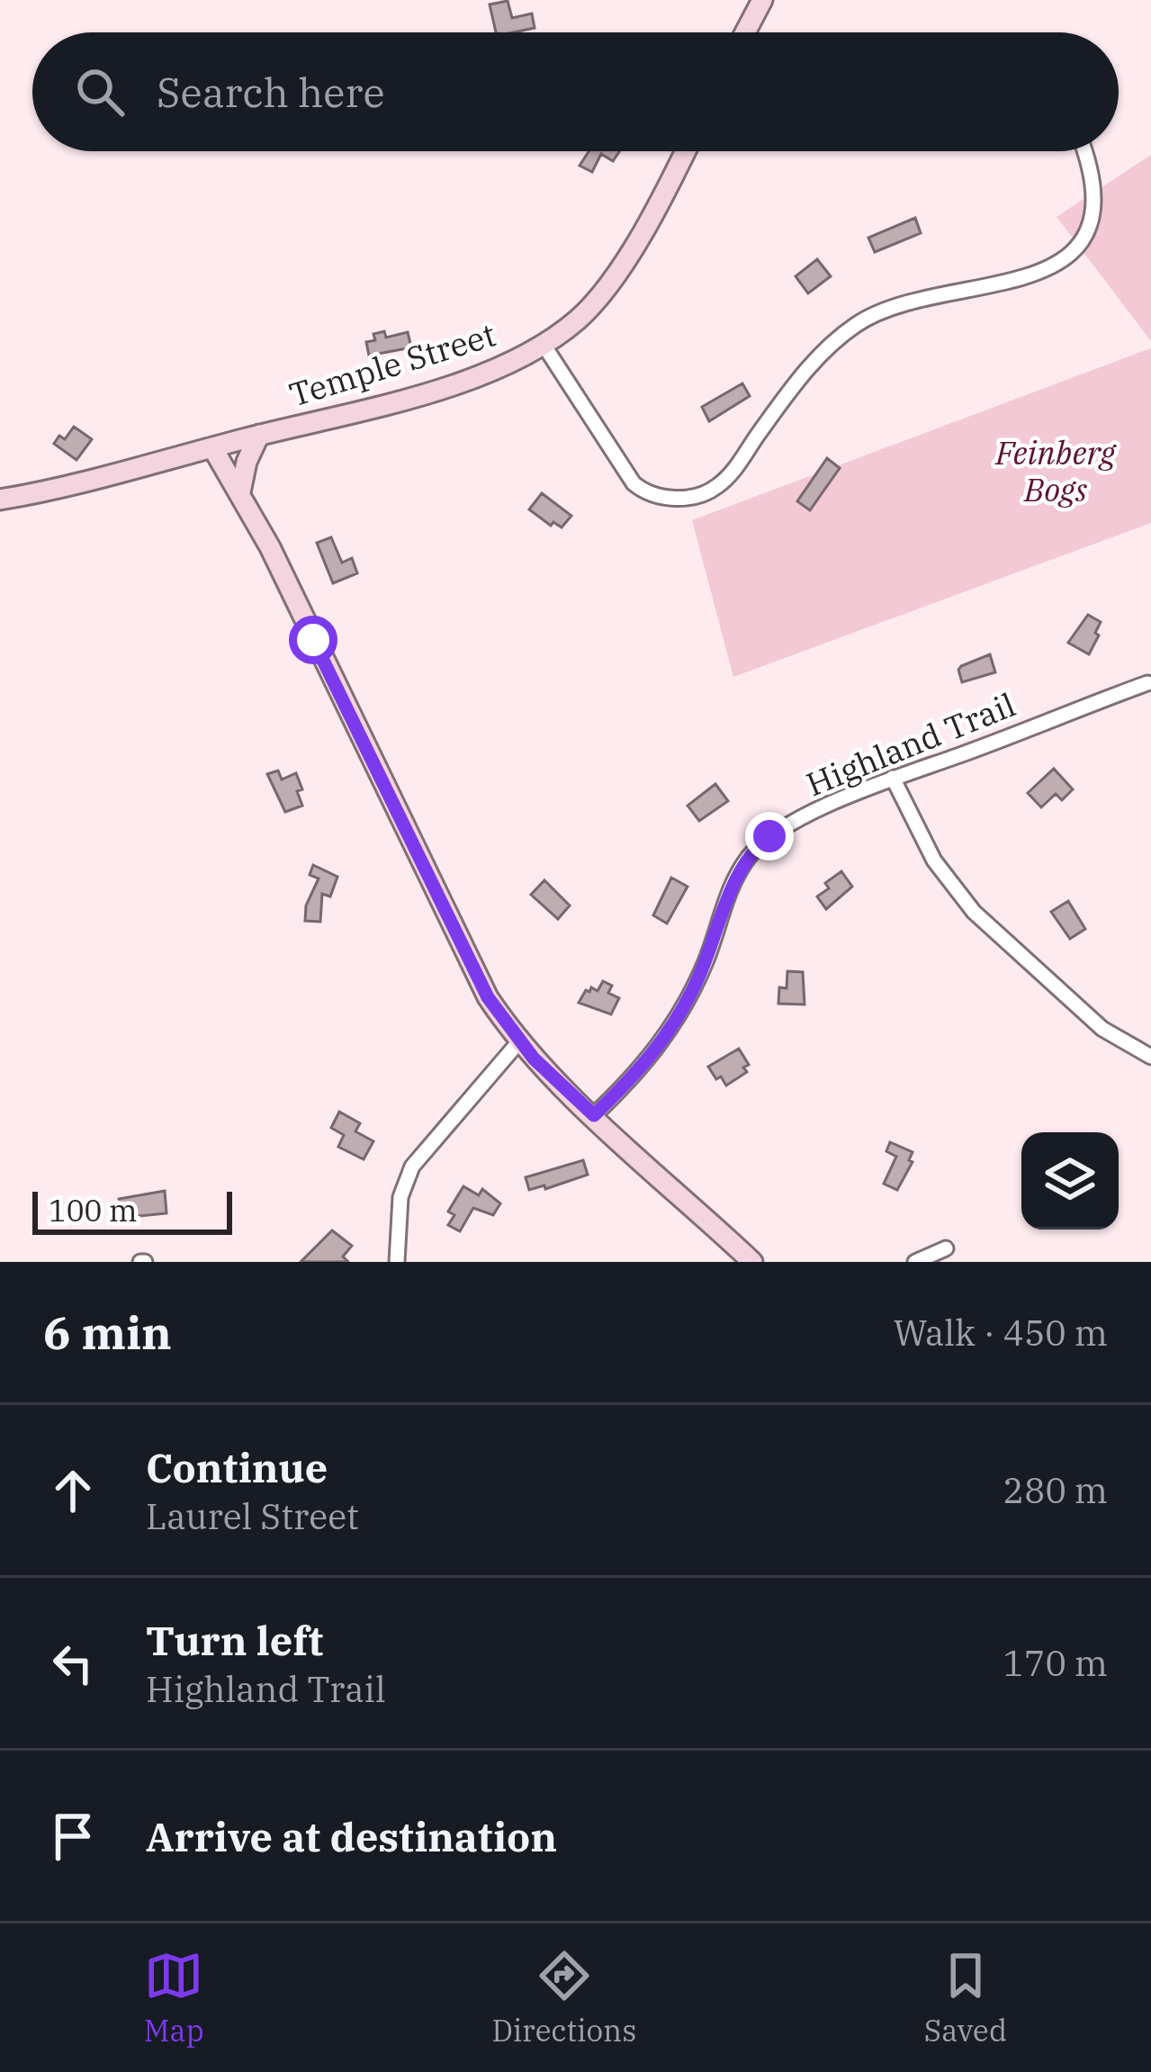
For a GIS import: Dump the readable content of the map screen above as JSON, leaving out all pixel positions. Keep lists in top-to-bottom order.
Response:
{
  "streets": {
    "main road": ["Temple Street"],
    "street": ["Highland Trail"]
  },
  "parks": ["Feinberg Bogs"],
  "scale_bar": "100 m",
  "page": {
    "search": "Search here",
    "scale": "100 m",
    "heading": ["6 min", "Walk · 450 m"],
    "list": [
      ["Continue", "Laurel Street", "280 m"],
      ["Turn left", "Highland Trail", "170 m"],
      "Arrive at destination"
    ],
    "nav": ["Map", "Directions", "Saved"]
  }
}
